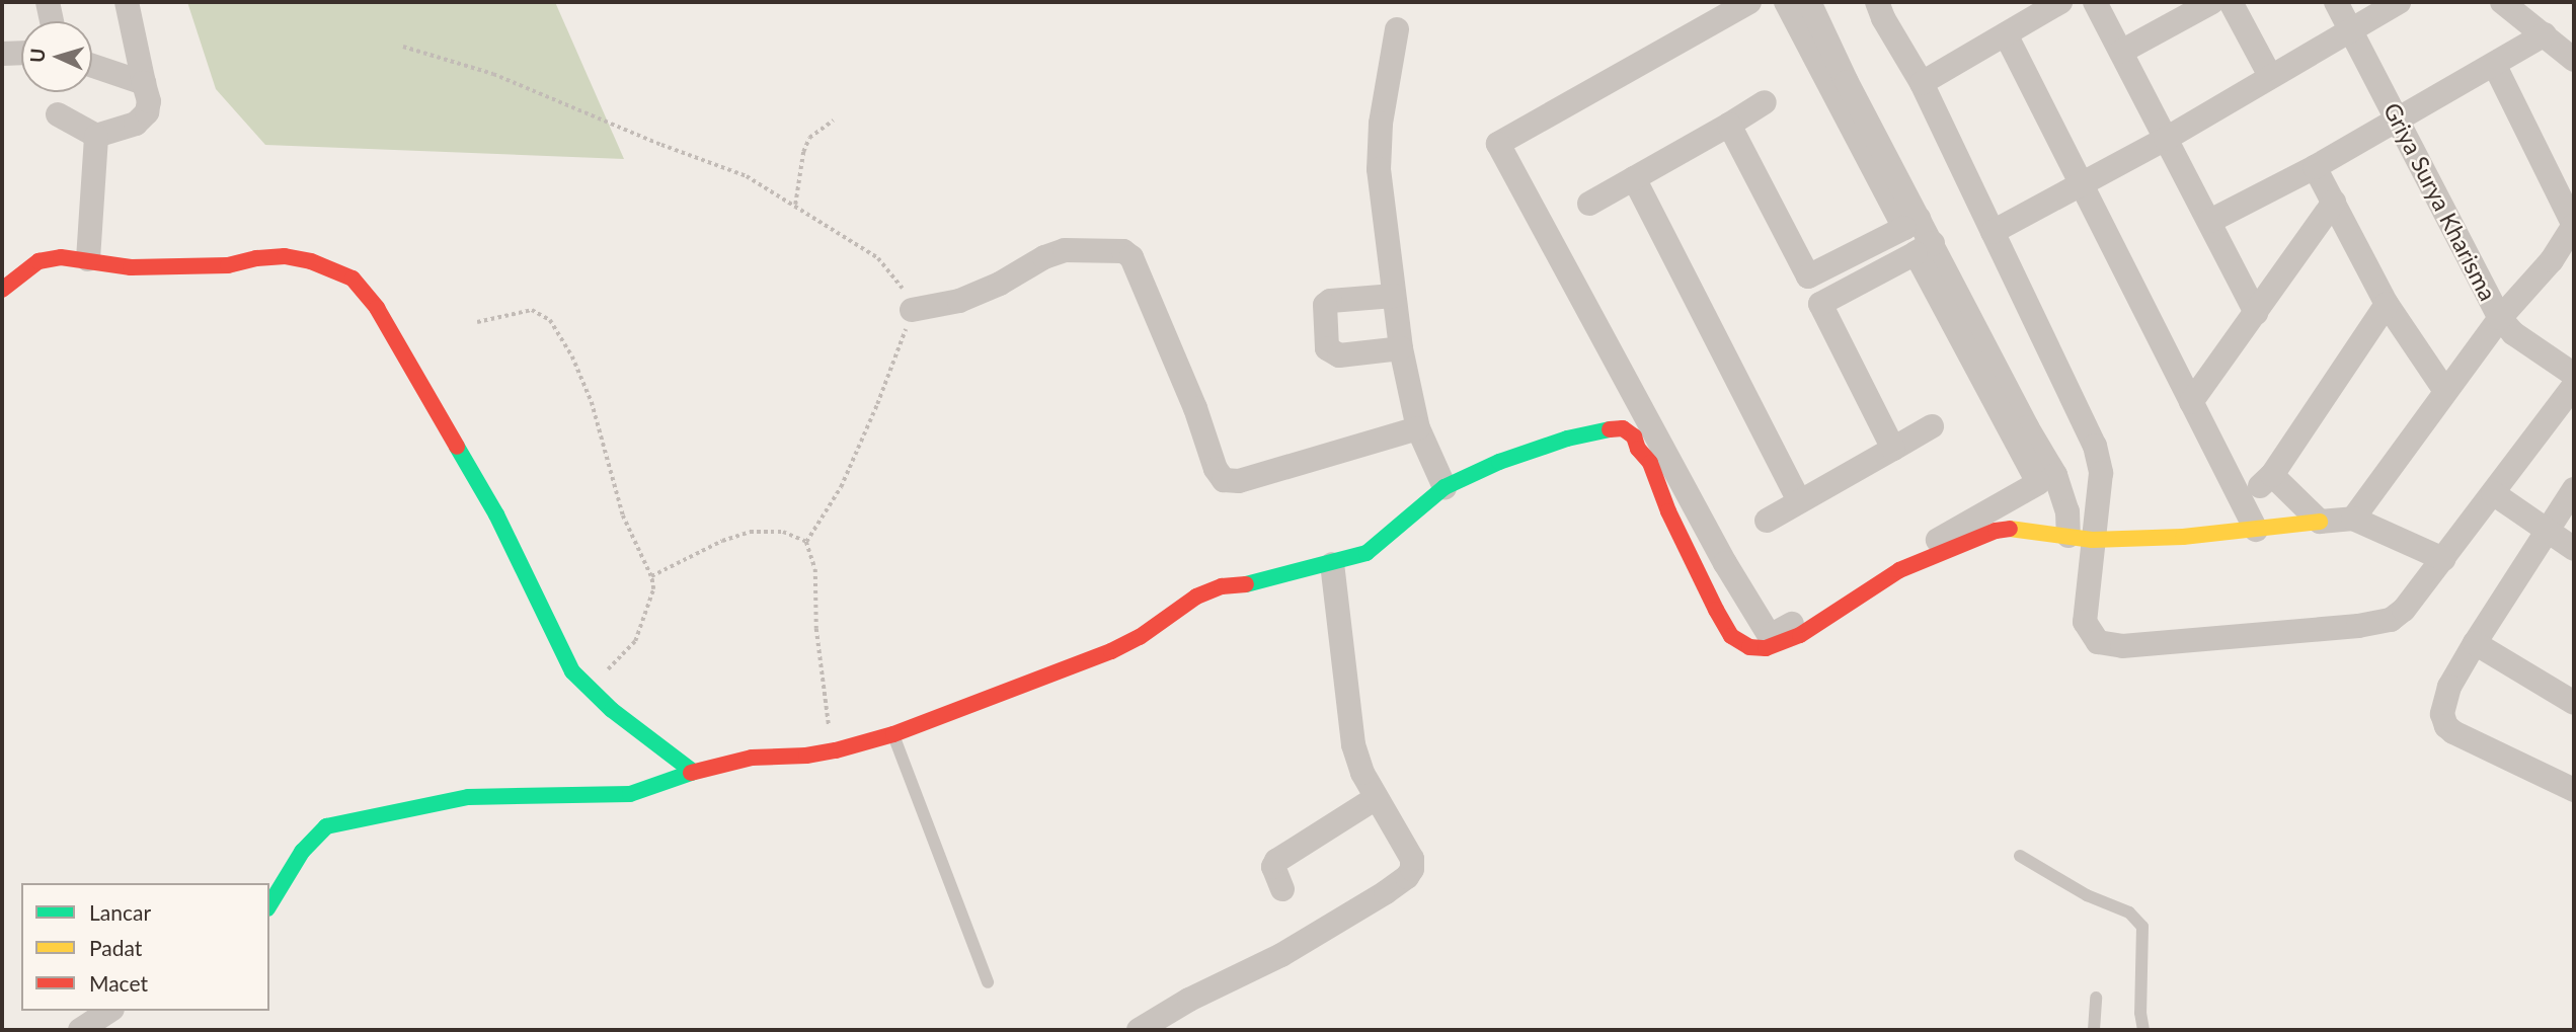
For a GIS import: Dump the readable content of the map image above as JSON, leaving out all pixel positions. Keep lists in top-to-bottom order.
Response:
{
  "streets": {
    "street": ["Griya Surya Kharisma"]
  },
  "legend": ["Lancar", "Padat", "Macet"],
  "north": "left"
}
